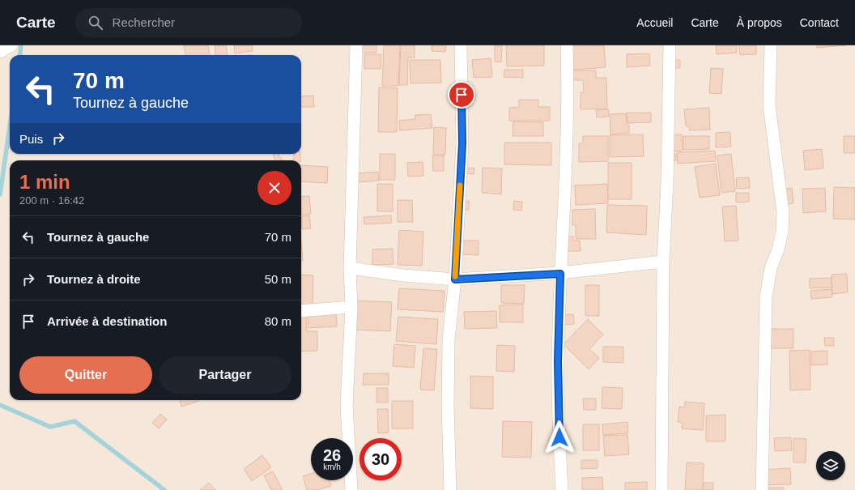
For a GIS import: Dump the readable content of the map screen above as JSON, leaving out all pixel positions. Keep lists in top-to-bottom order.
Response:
{
  "page": {
    "header": "Carte",
    "search": "Rechercher",
    "nav": [
      "Accueil",
      "Carte",
      "À propos",
      "Contact"
    ],
    "turn": ["70 m", "Tournez à gauche"],
    "then": "Puis",
    "heading": ["1 min", "200 m · 16:42"],
    "list": [
      {
        "name": "Tournez à gauche",
        "value": "70 m"
      },
      {
        "name": "Tournez à droite",
        "value": "50 m"
      },
      {
        "name": "Arrivée à destination",
        "value": "80 m"
      }
    ],
    "buttons": ["Quitter", "Partager"],
    "speed": "26 km/h",
    "limit": "30"
  }
}
